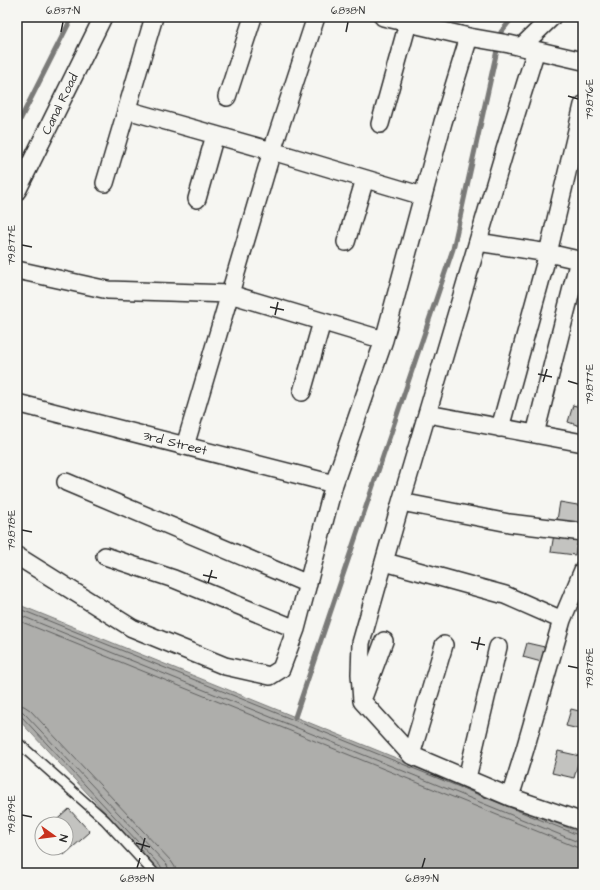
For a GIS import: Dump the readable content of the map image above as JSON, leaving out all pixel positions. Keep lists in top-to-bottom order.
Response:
{
  "streets": {
    "street": ["Canal Road", "3rd Street"]
  },
  "north": "right",
  "coordinates": [
    "6.837°N",
    "6.838°N",
    "79.876°E",
    "79.877°E",
    "79.878°E",
    "79.879°E",
    "6.839°N"
  ]
}
